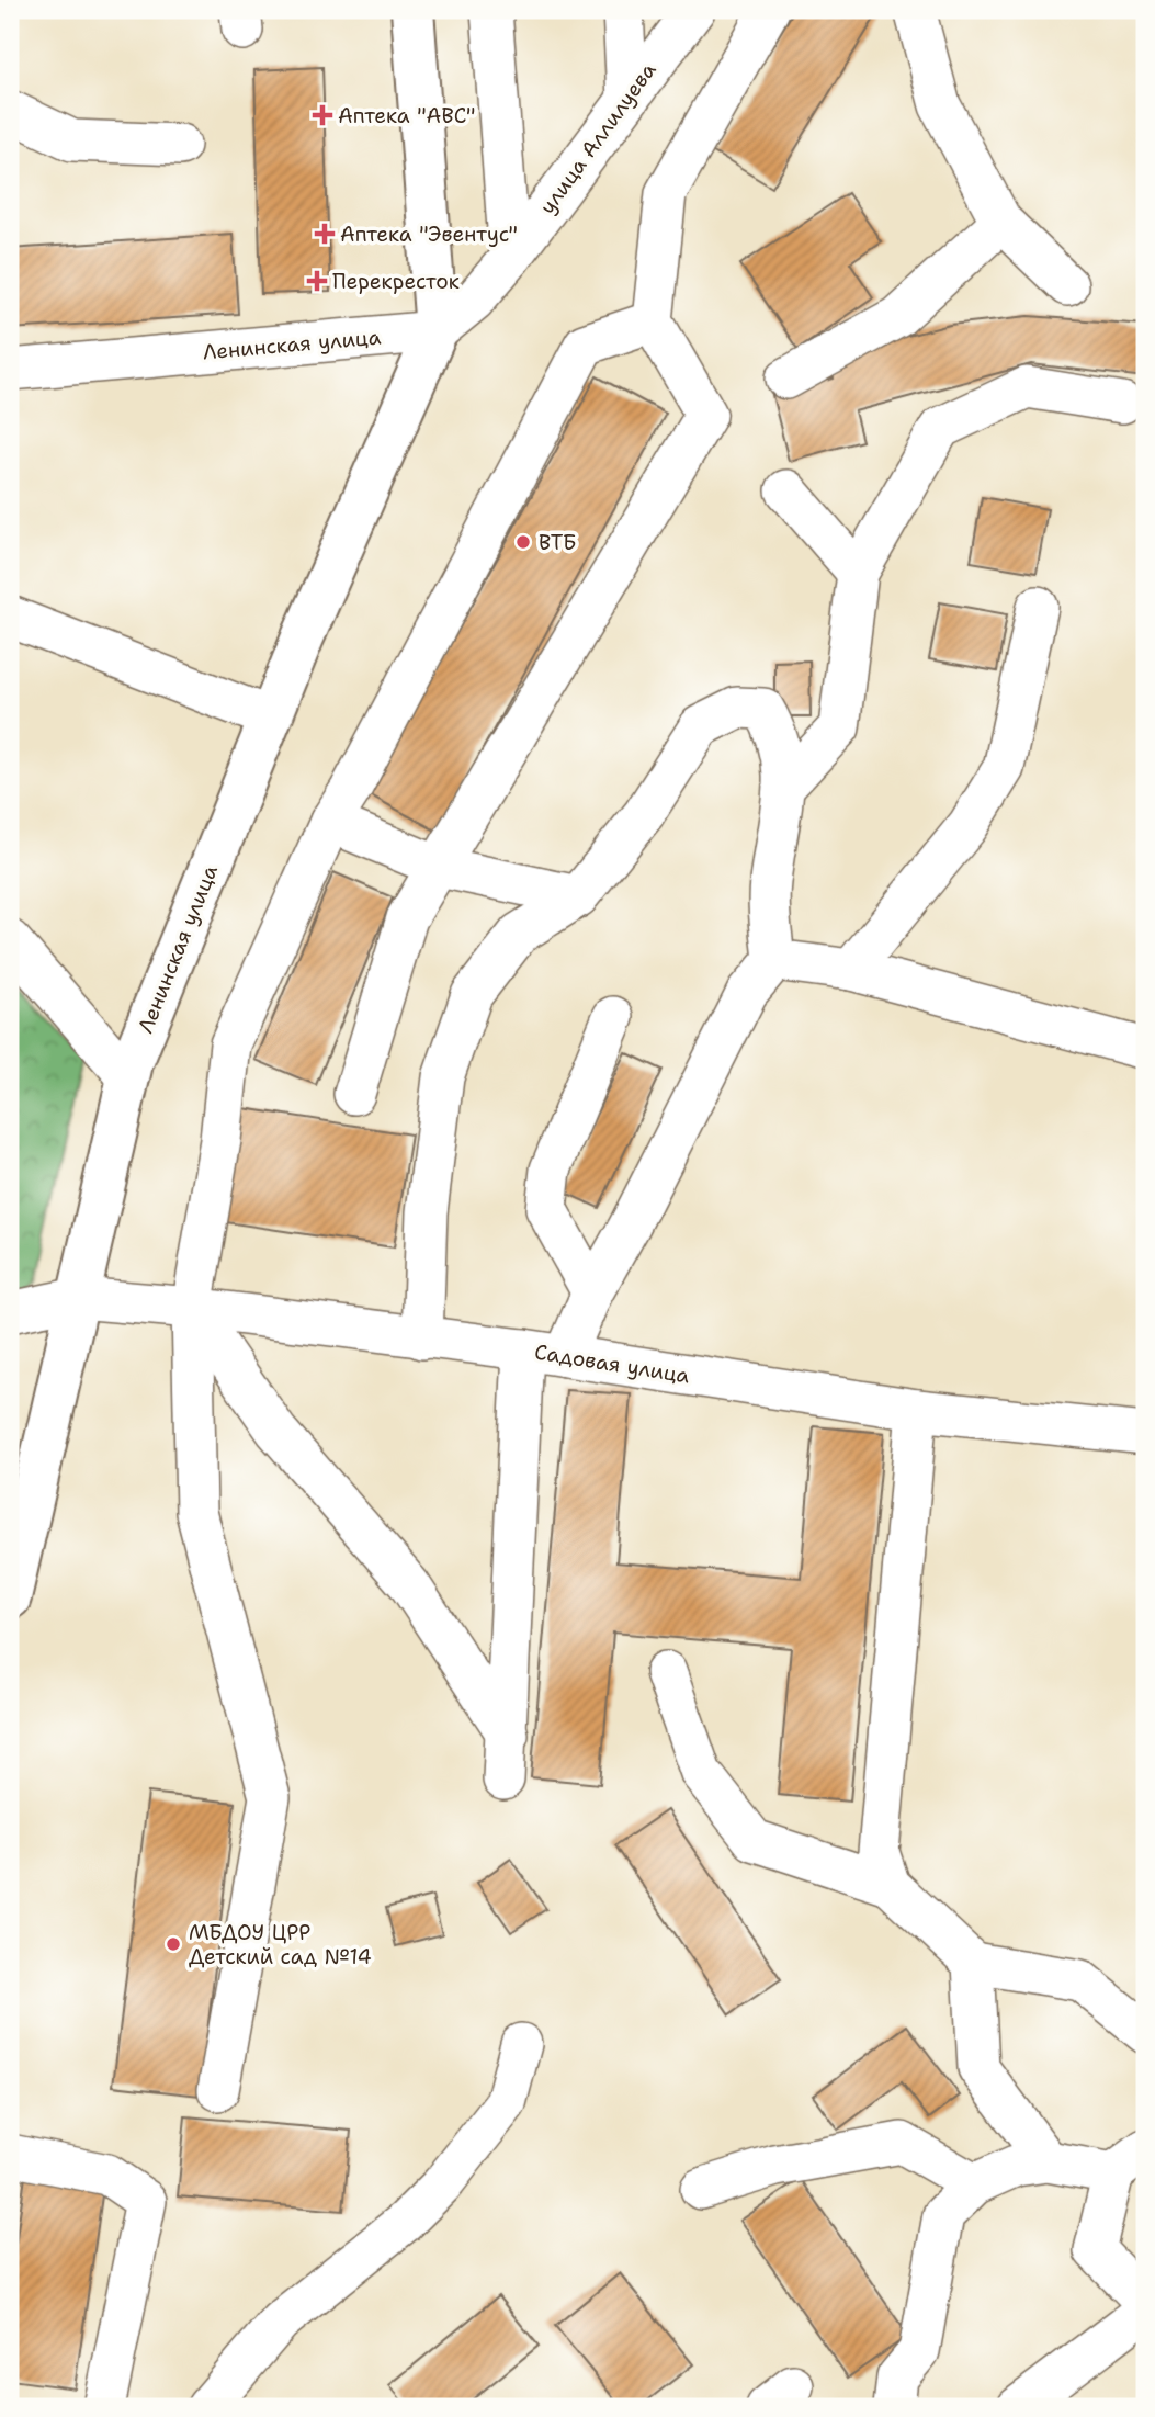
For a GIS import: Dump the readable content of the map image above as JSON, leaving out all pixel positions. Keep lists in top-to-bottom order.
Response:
{
  "streets": {
    "main road": ["Ленинская улица"],
    "street": ["улица Аллилуева", "Садовая улица"]
  },
  "crossings": [
    ["улица Аллилуева", "Ленинская улица"],
    ["Ленинская улица", "Садовая улица"]
  ],
  "places": {
    "health": ["Аптека \"ABC\"", "Аптека \"Эвентус\"", "Перекресток"],
    "other": ["ВТБ", "МБДОУ ЦРР Детский сад №14"]
  }
}
